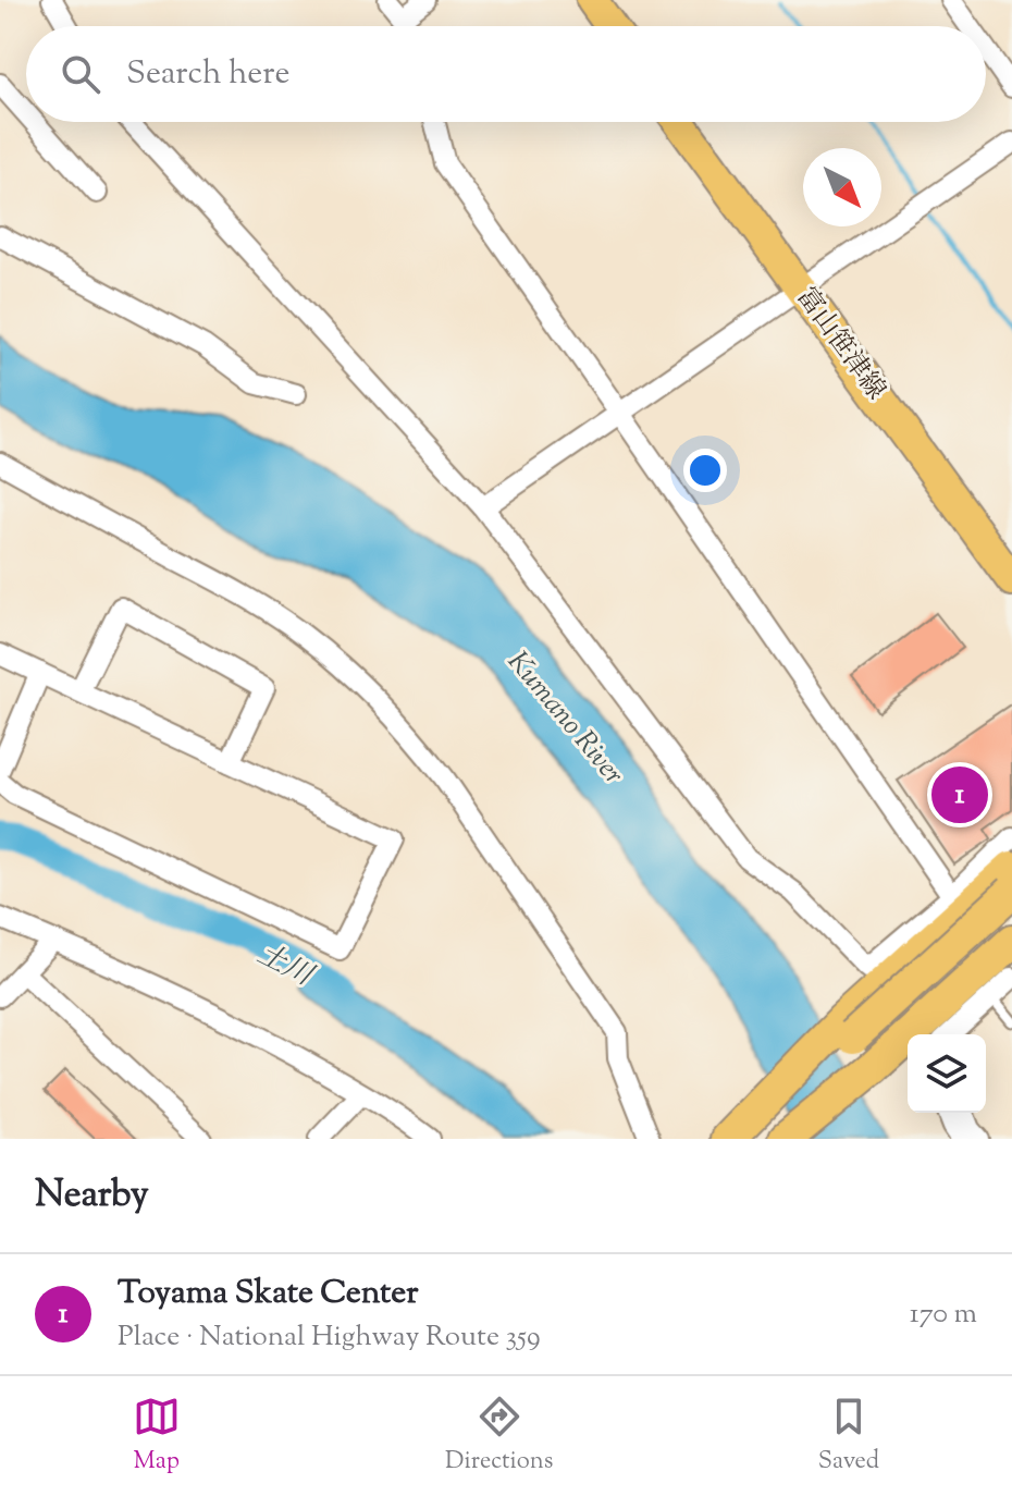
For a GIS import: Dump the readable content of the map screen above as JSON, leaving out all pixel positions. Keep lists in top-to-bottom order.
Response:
{
  "streets": {
    "main road": ["富山笹津線"]
  },
  "water": ["Kumano River", "土川"],
  "north": "bottom right",
  "page": {
    "search": "Search here",
    "pins": "1",
    "heading": "Nearby",
    "list": [
      {
        "mark": "1",
        "name": "Toyama Skate Center",
        "note": "Place · National Highway Route 359",
        "value": "170 m"
      }
    ],
    "nav": ["Map", "Directions", "Saved"]
  }
}
